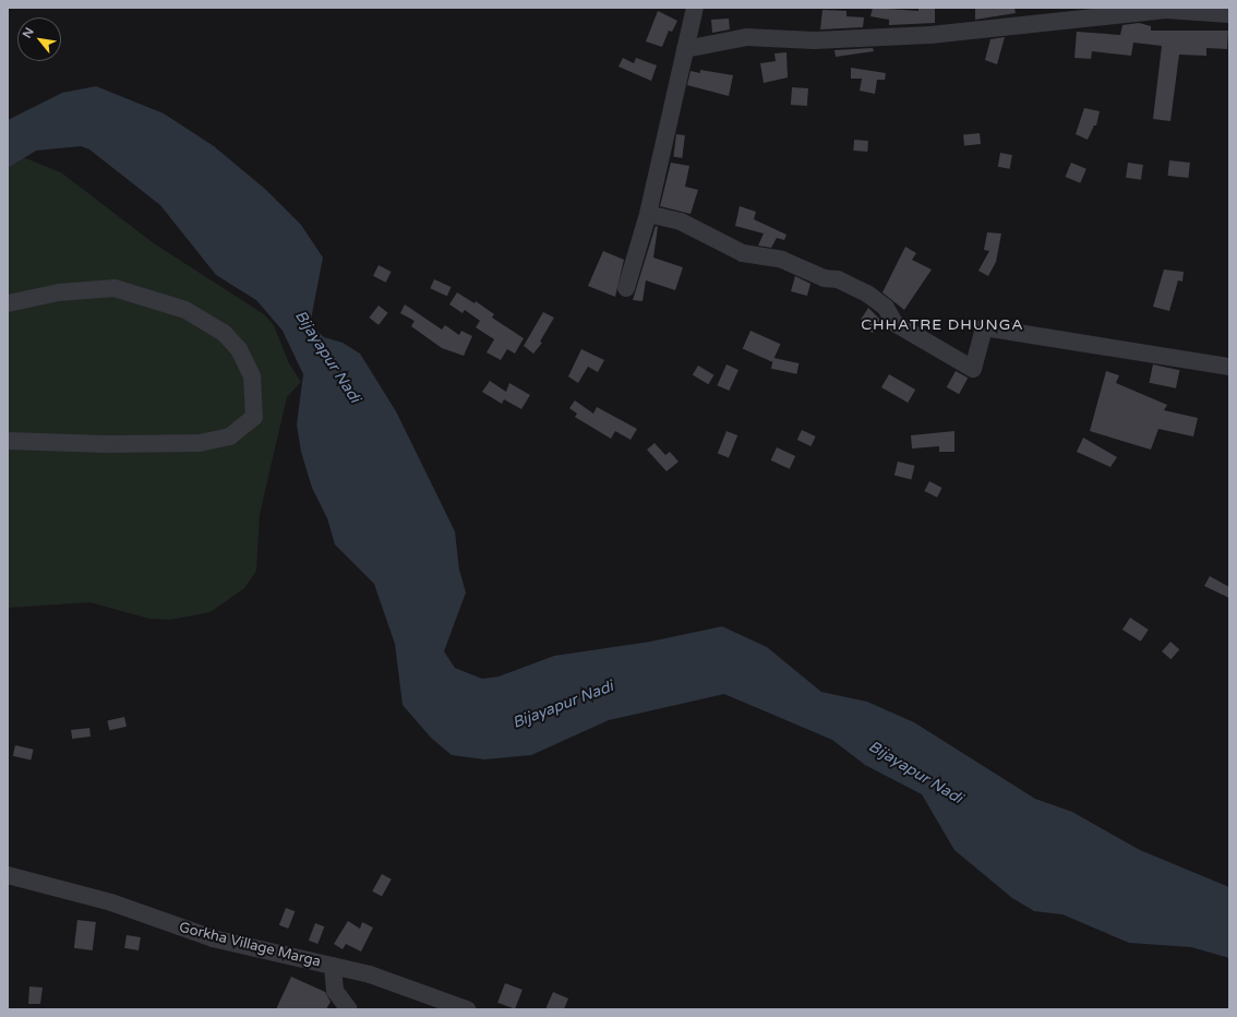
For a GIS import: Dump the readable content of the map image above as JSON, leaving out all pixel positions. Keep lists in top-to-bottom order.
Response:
{
  "streets": {
    "street": ["Gorkha Village Marga"]
  },
  "districts": ["CHHATRE DHUNGA"],
  "water": ["Bijayapur Nadi"],
  "north": "top left"
}
